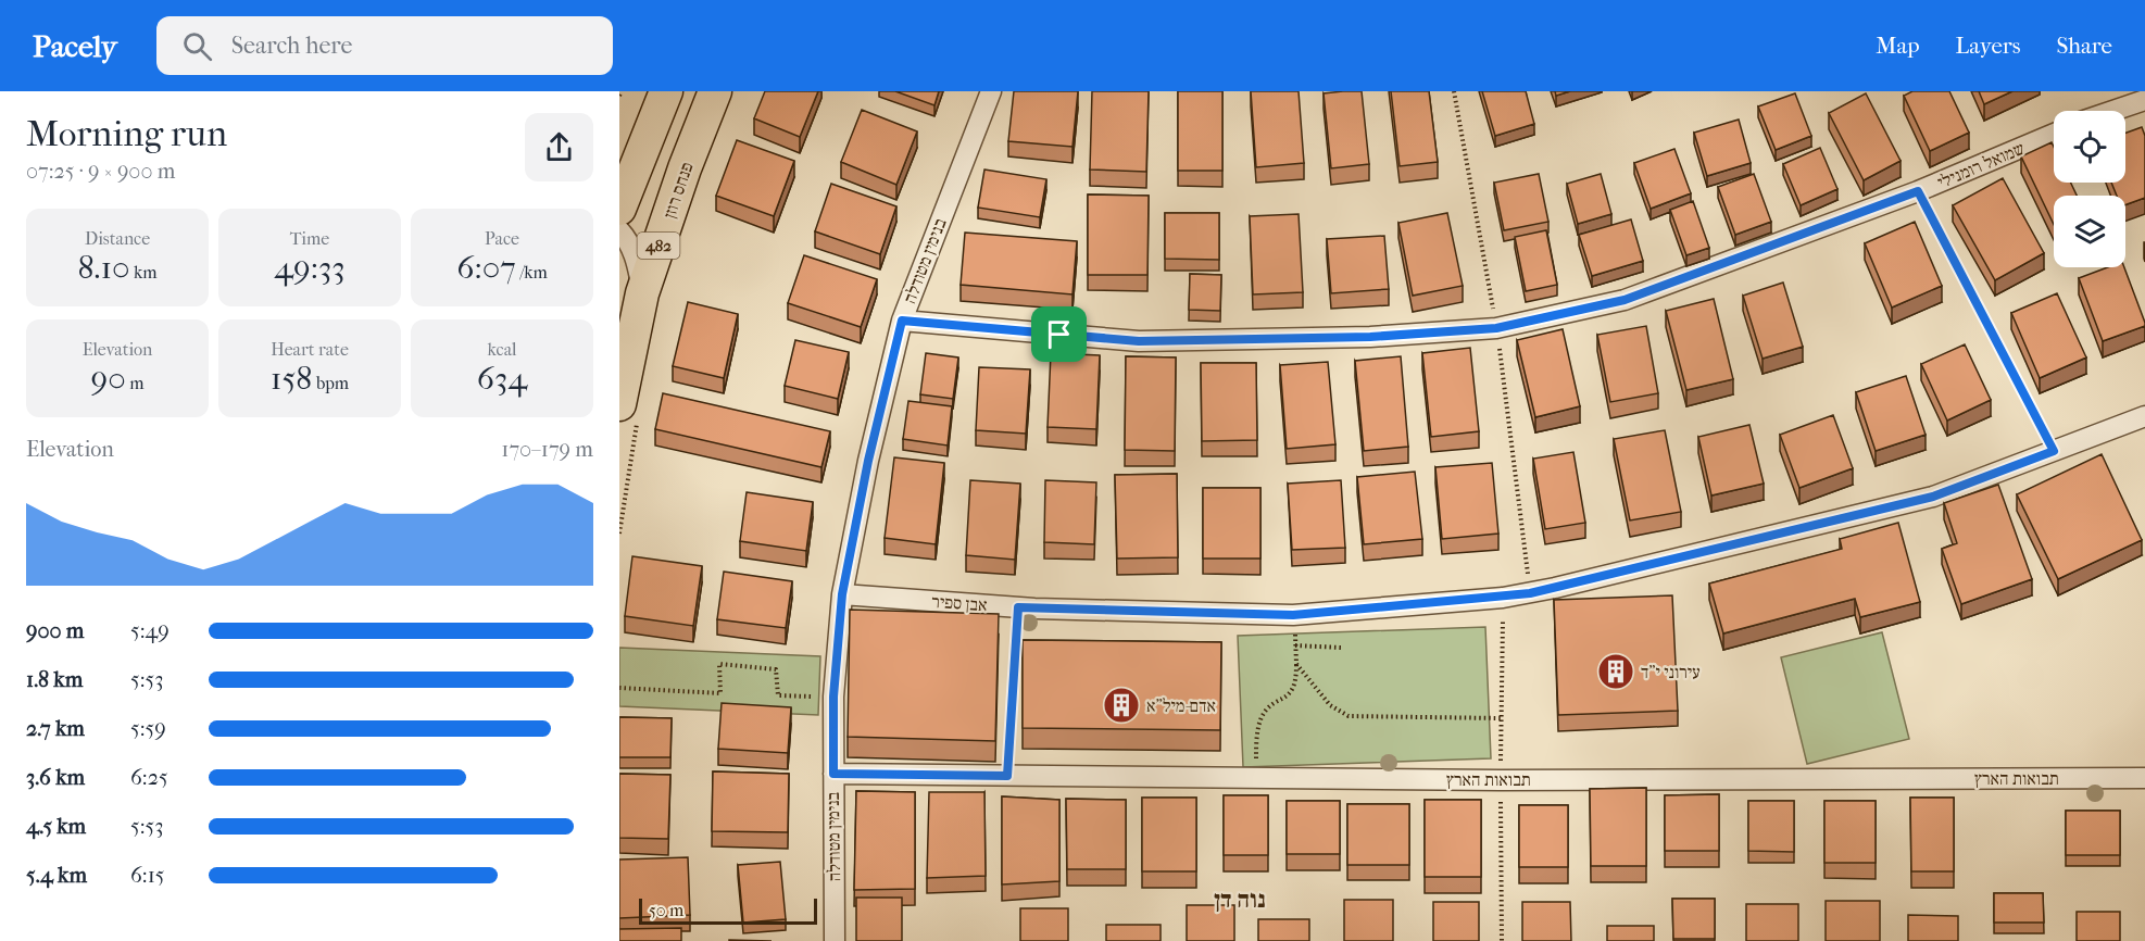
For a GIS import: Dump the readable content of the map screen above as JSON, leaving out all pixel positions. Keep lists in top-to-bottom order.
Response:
{
  "streets": {
    "main road": ["פנחס רוזן", "482"],
    "street": [
      "שמואל רומנילי",
      "בנימין מטודלה",
      "אבן ספיר",
      "תבואות הארץ"
    ]
  },
  "crossings": [
    ["שמואל רומנילי", "בנימין מטודלה"],
    ["בנימין מטודלה", "אבן ספיר"],
    ["בנימין מטודלה", "תבואות הארץ"]
  ],
  "districts": ["נוה דן"],
  "places": {
    "building": ["עירוני י\"ד", "אדם-מיל\"א"]
  },
  "scale_bar": "50 m",
  "page": {
    "header": "Pacely",
    "search": "Search here",
    "nav": ["Map", "Layers", "Share"],
    "heading": ["Morning run", "07:25 · 9 × 900 m"],
    "stats": [
      ["Distance", "8.10 km"],
      ["Time", "49:33"],
      ["Pace", "6:07 /km"],
      ["Elevation", "90 m"],
      ["Heart rate", "158 bpm"],
      ["kcal", "634"]
    ],
    "chart": ["Elevation", "170–179 m"],
    "list": [
      {
        "name": "900 m",
        "note": "5:49"
      },
      {
        "name": "1.8 km",
        "note": "5:53"
      },
      {
        "name": "2.7 km",
        "note": "5:59"
      },
      {
        "name": "3.6 km",
        "note": "6:25"
      },
      {
        "name": "4.5 km",
        "note": "5:53"
      },
      {
        "name": "5.4 km",
        "note": "6:15"
      }
    ],
    "scale": "50 m"
  }
}
